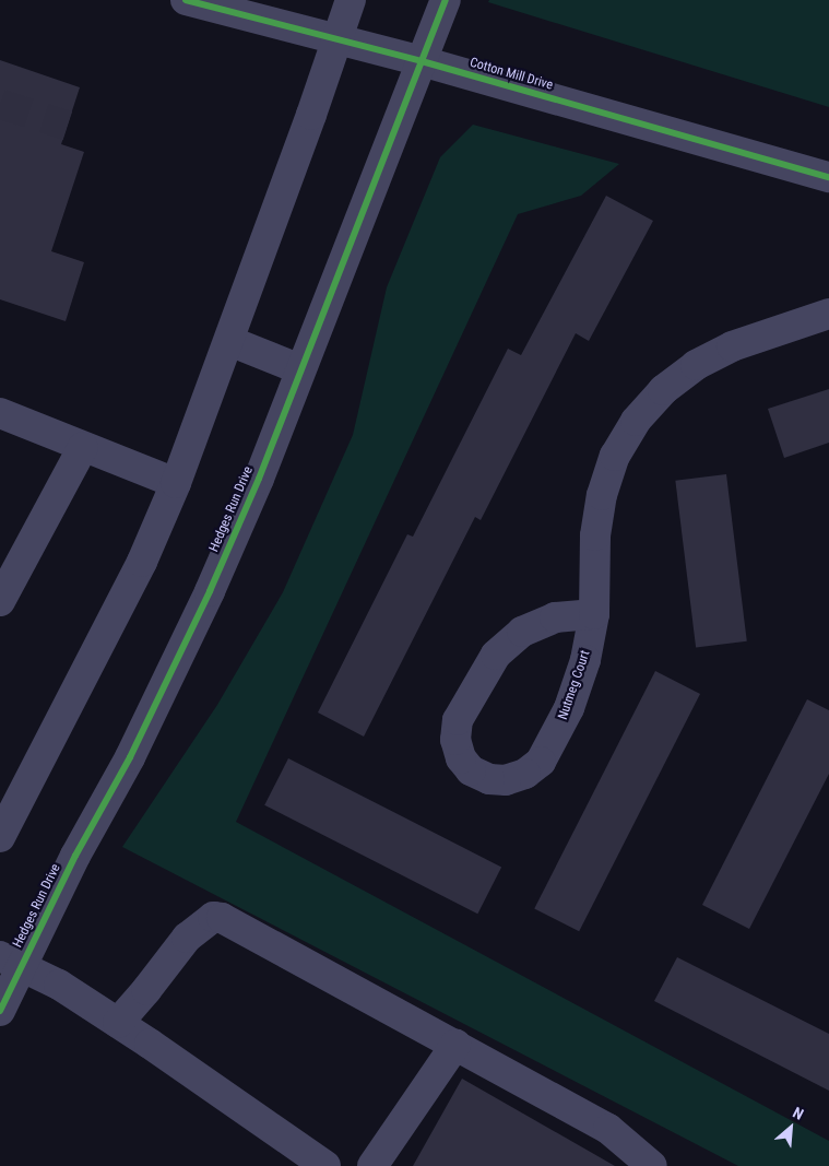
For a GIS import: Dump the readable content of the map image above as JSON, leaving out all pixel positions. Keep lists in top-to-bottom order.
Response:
{
  "streets": {
    "street": ["Cotton Mill Drive", "Hedges Run Drive", "Nutmeg Court"]
  },
  "crossings": [
    ["Cotton Mill Drive", "Hedges Run Drive"]
  ],
  "north": "top right"
}
